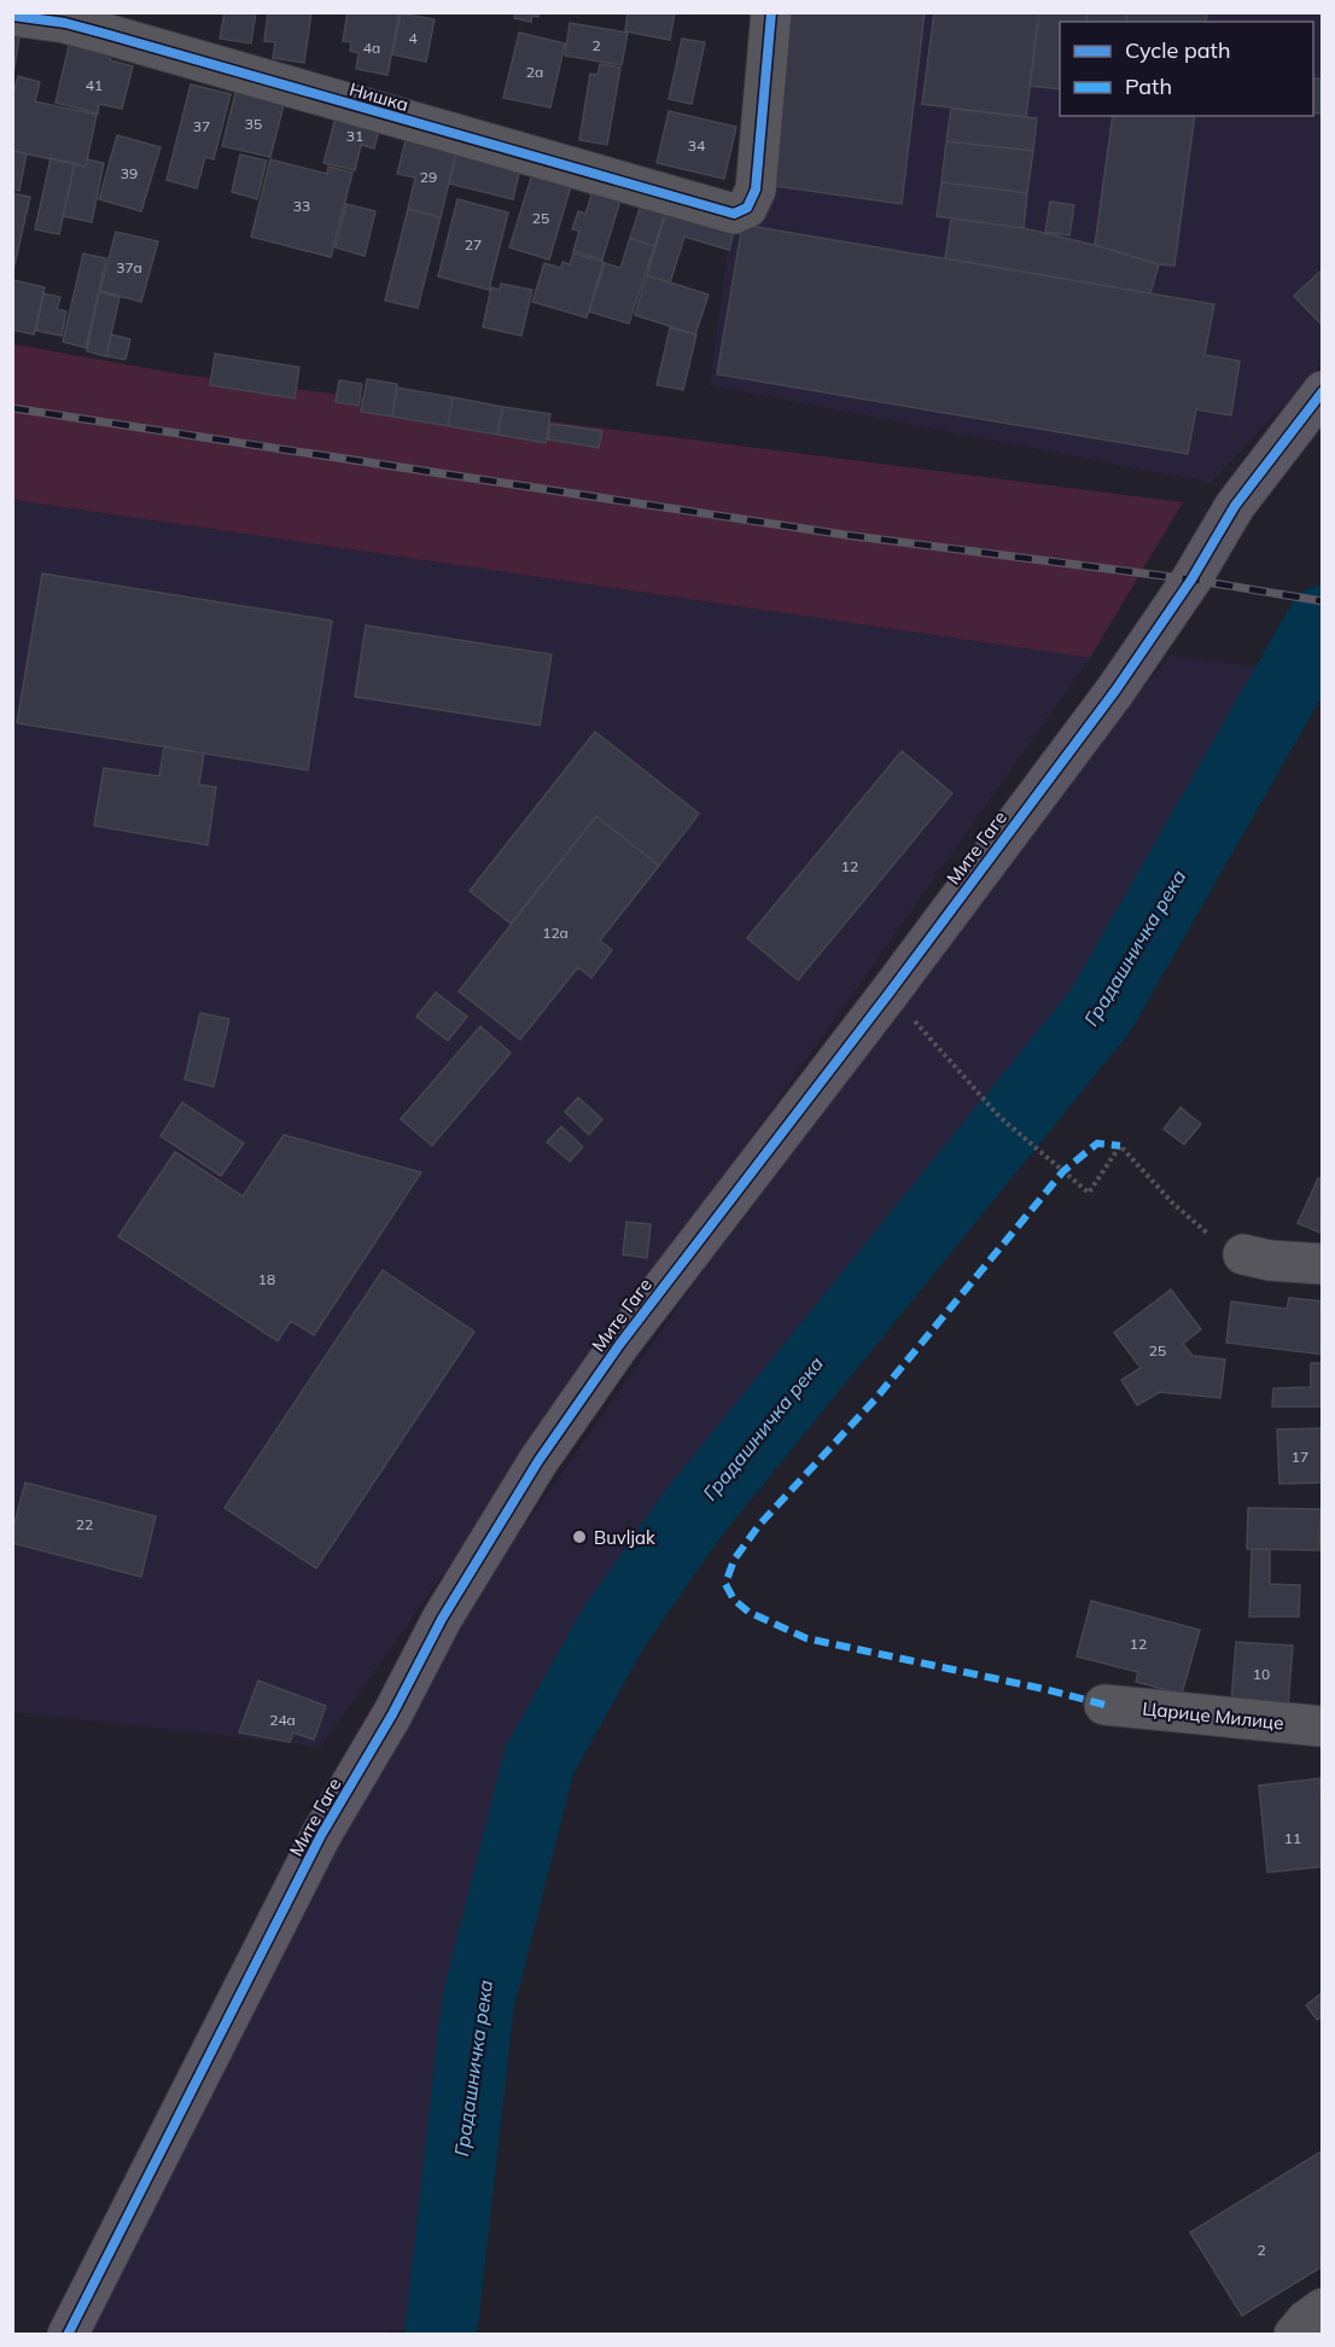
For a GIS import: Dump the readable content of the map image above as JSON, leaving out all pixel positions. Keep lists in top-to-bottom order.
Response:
{
  "streets": {
    "main road": ["Мите Гаге"],
    "street": ["Нишка", "Царице Милице"]
  },
  "water": ["Градашничка река"],
  "places": ["Buvljak"],
  "house_numbers": [
    "4",
    "2",
    "4a",
    "2a",
    "41",
    "35",
    "37",
    "31",
    "34",
    "39",
    "29",
    "33",
    "25",
    "27",
    "37a",
    "12",
    "12a",
    "18",
    "25",
    "17",
    "22",
    "12",
    "10",
    "24a",
    "11",
    "2"
  ],
  "legend": ["Cycle path", "Path"]
}
